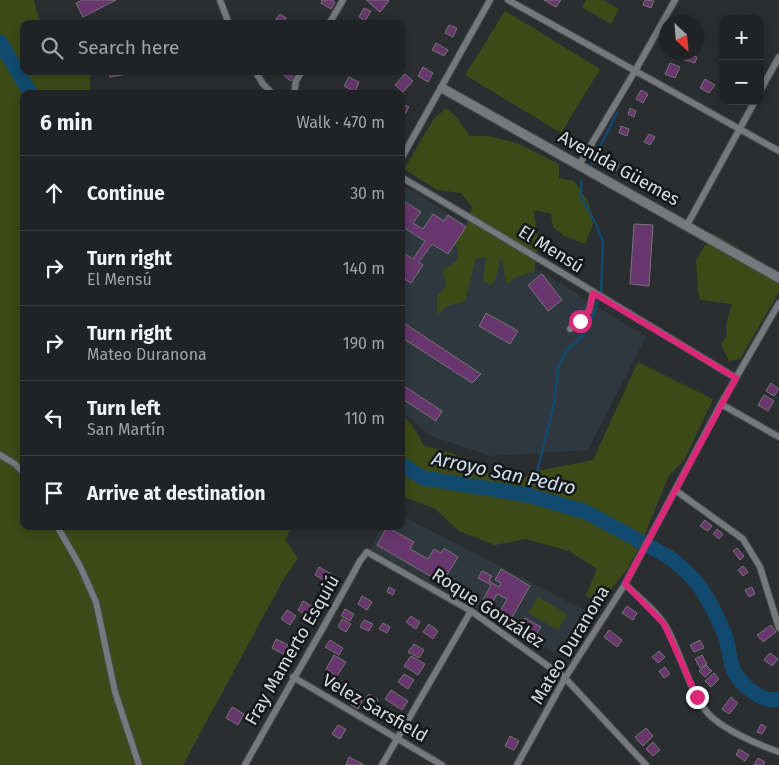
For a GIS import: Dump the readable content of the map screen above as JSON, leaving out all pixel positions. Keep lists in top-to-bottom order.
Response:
{
  "streets": {
    "main road": ["Avenida Güemes"],
    "street": [
      "El Mensú",
      "Roque González",
      "Mateo Duranona",
      "Fray Mamerto Esquiú",
      "Velez Sarsfield"
    ]
  },
  "crossings": [
    ["El Mensú", "Mateo Duranona"],
    ["Roque González", "Mateo Duranona"],
    ["Roque González", "Fray Mamerto Esquiú"],
    ["Fray Mamerto Esquiú", "Velez Sarsfield"]
  ],
  "water": ["Arroyo San Pedro"],
  "north": "bottom right",
  "page": {
    "map_buttons": ["+", "−"],
    "search": "Search here",
    "heading": ["6 min", "Walk · 470 m"],
    "list": [
      ["Continue", "30 m"],
      ["Turn right", "El Mensú", "140 m"],
      ["Turn right", "Mateo Duranona", "190 m"],
      ["Turn left", "San Martín", "110 m"],
      "Arrive at destination"
    ]
  }
}
